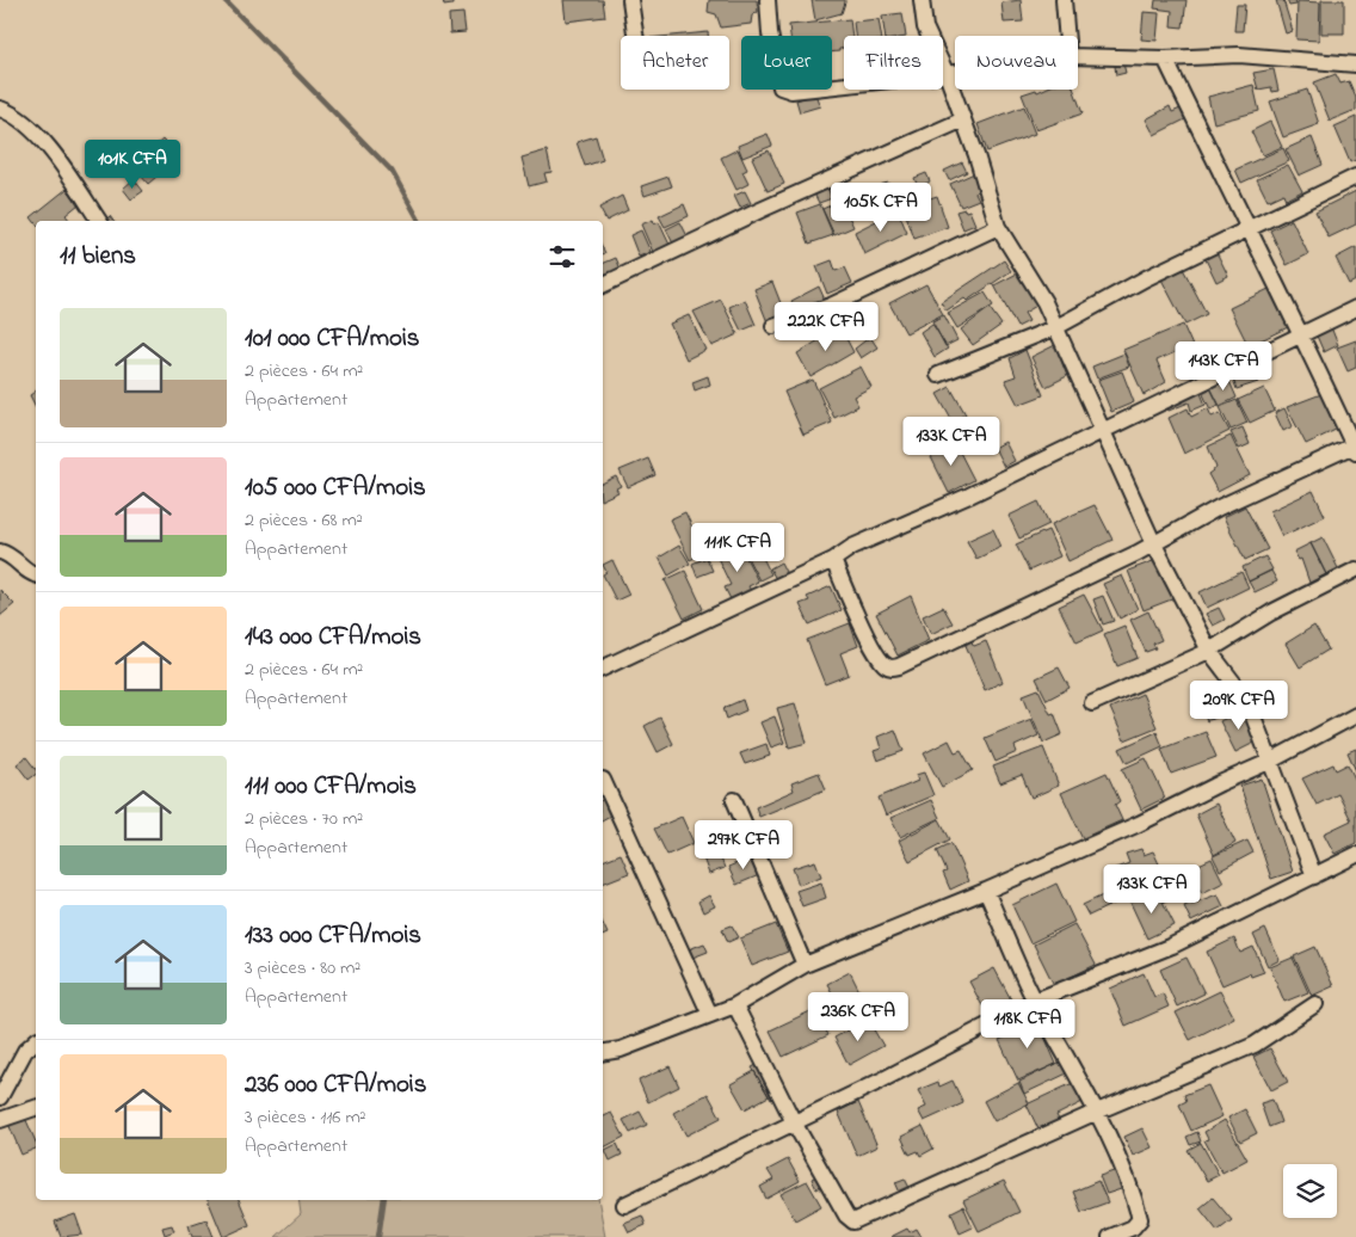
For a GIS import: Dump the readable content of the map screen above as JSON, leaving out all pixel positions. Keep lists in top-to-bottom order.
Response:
{
  "page": {
    "chip": [
      "Acheter",
      "Louer",
      "Filtres",
      "Nouveau"
    ],
    "price": [
      "101K CFA",
      "105K CFA",
      "222K CFA",
      "143K CFA",
      "133K CFA",
      "111K CFA",
      "209K CFA",
      "297K CFA",
      "133K CFA",
      "236K CFA",
      "118K CFA"
    ],
    "heading": "11 biens",
    "list": [
      {
        "name": "101 000 CFA/mois",
        "note": "2 pièces · 64 m² · Appartement"
      },
      {
        "name": "105 000 CFA/mois",
        "note": "2 pièces · 68 m² · Appartement"
      },
      {
        "name": "143 000 CFA/mois",
        "note": "2 pièces · 64 m² · Appartement"
      },
      {
        "name": "111 000 CFA/mois",
        "note": "2 pièces · 70 m² · Appartement"
      },
      {
        "name": "133 000 CFA/mois",
        "note": "3 pièces · 80 m² · Appartement"
      },
      {
        "name": "236 000 CFA/mois",
        "note": "3 pièces · 116 m² · Appartement"
      }
    ]
  }
}
